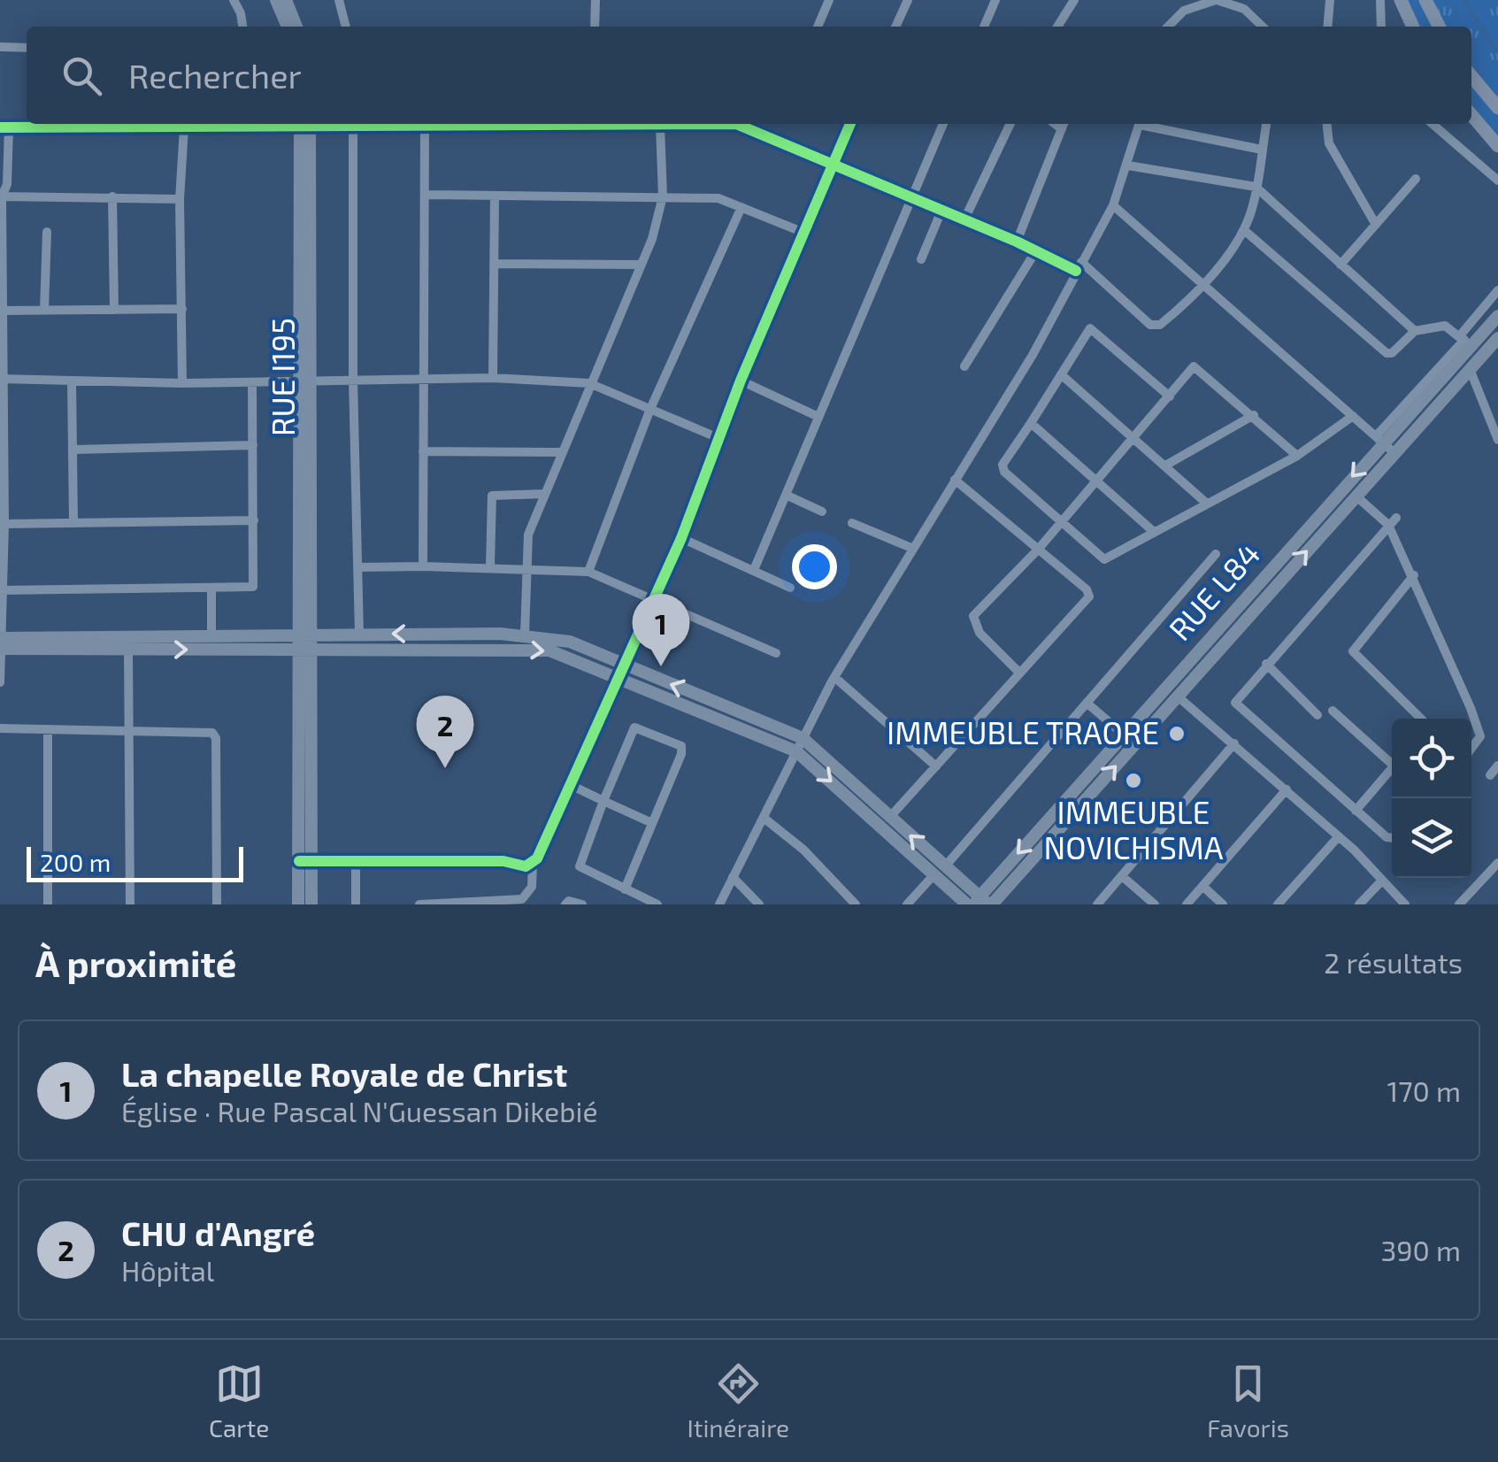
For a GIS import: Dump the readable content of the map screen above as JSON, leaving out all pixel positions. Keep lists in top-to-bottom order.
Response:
{
  "streets": {
    "main road": ["RUE I195", "RUE L84"]
  },
  "places": ["IMMEUBLE TRAORE", "IMMEUBLE NOVICHISMA"],
  "scale_bar": "200 m",
  "page": {
    "search": "Rechercher",
    "pins": ["1", "2"],
    "scale": "200 m",
    "heading": ["À proximité", "2 résultats"],
    "list": [
      {
        "mark": "1",
        "name": "La chapelle Royale de Christ",
        "note": "Église · Rue Pascal N'Guessan Dikebié",
        "value": "170 m"
      },
      {
        "mark": "2",
        "name": "CHU d'Angré",
        "note": "Hôpital",
        "value": "390 m"
      }
    ],
    "nav": ["Carte", "Itinéraire", "Favoris"]
  }
}
